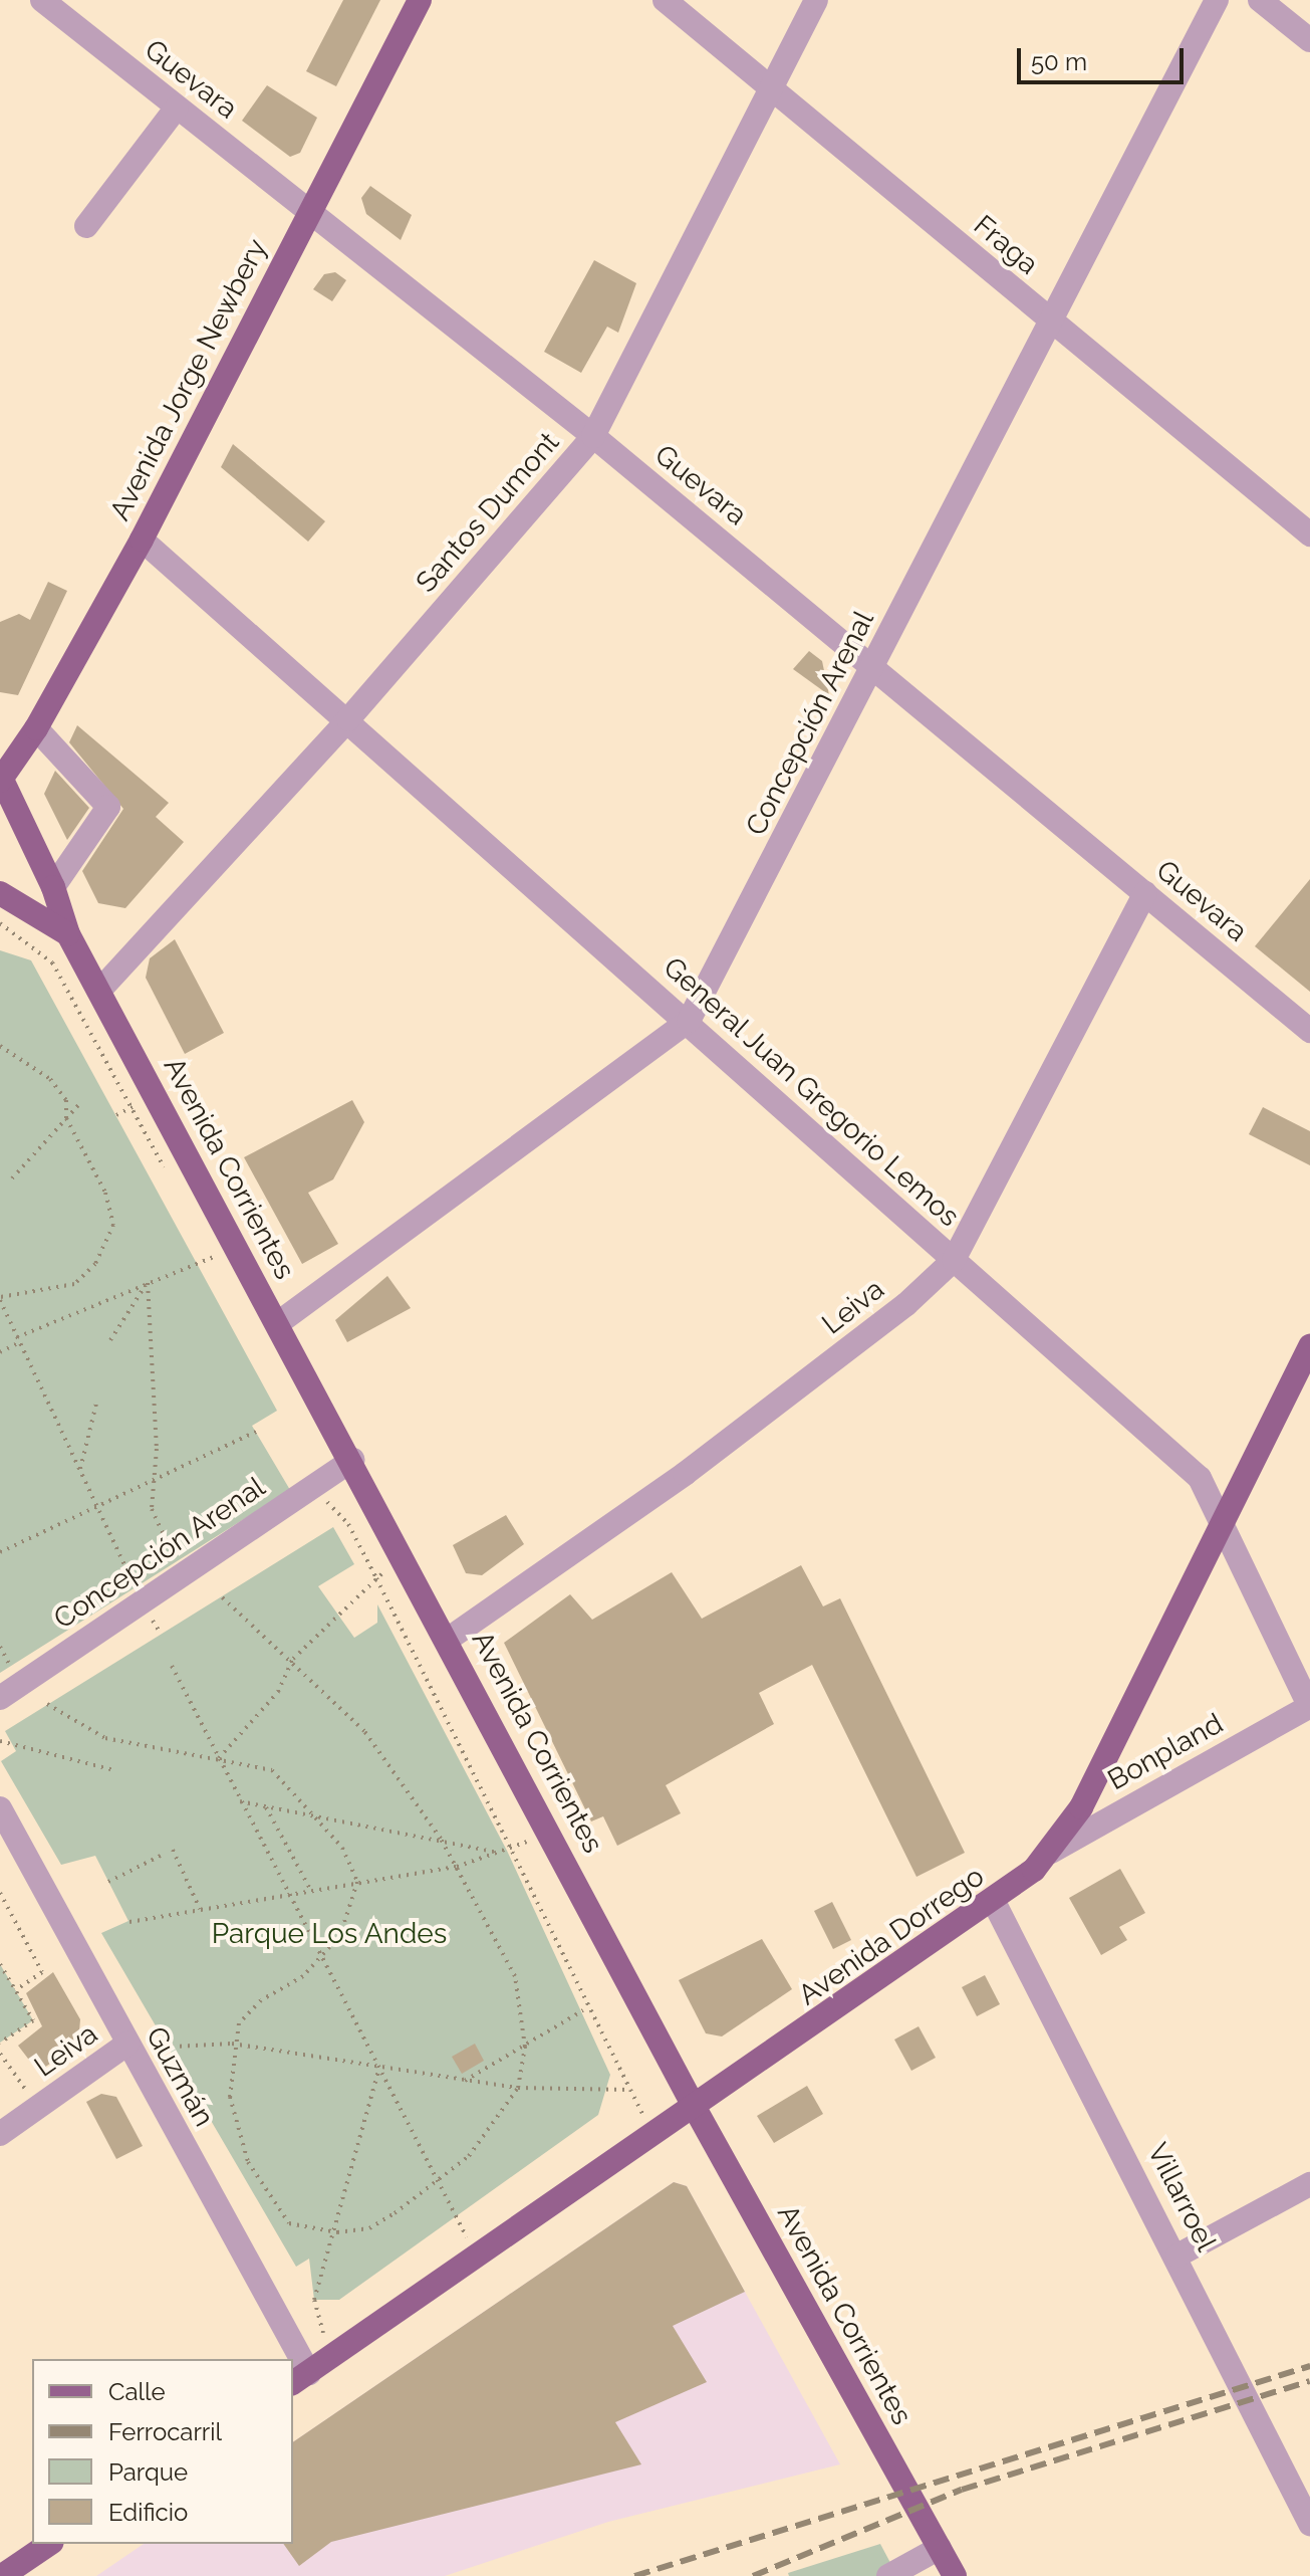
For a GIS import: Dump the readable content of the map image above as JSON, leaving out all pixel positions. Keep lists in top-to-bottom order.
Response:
{
  "streets": {
    "main road": ["Avenida Jorge Newbery", "Avenida Corrientes", "Avenida Dorrego"],
    "street": [
      "Guevara",
      "Fraga",
      "Santos Dumont",
      "Concepción Arenal",
      "General Juan Gregorio Lemos",
      "Leiva",
      "Bonpland",
      "Guzmán",
      "Villarroel"
    ]
  },
  "crossings": [
    ["Guevara", "Avenida Jorge Newbery"],
    ["Guevara", "Santos Dumont"],
    ["Guevara", "Concepción Arenal"],
    ["Guevara", "Leiva"],
    ["Fraga", "Santos Dumont"],
    ["Fraga", "Concepción Arenal"],
    ["Avenida Jorge Newbery", "General Juan Gregorio Lemos"],
    ["Avenida Jorge Newbery", "Avenida Corrientes"],
    ["Santos Dumont", "General Juan Gregorio Lemos"],
    ["Santos Dumont", "Avenida Corrientes"],
    ["Concepción Arenal", "General Juan Gregorio Lemos"],
    ["Concepción Arenal", "Avenida Corrientes"],
    ["General Juan Gregorio Lemos", "Leiva"],
    ["General Juan Gregorio Lemos", "Bonpland"],
    ["General Juan Gregorio Lemos", "Avenida Dorrego"],
    ["Avenida Corrientes", "Leiva"],
    ["Avenida Corrientes", "Avenida Dorrego"],
    ["Leiva", "Guzmán"],
    ["Bonpland", "Avenida Dorrego"],
    ["Avenida Dorrego", "Villarroel"]
  ],
  "parks": ["Parque Los Andes"],
  "legend": [
    "Calle",
    "Ferrocarril",
    "Parque",
    "Edificio"
  ],
  "scale_bar": "50 m"
}
